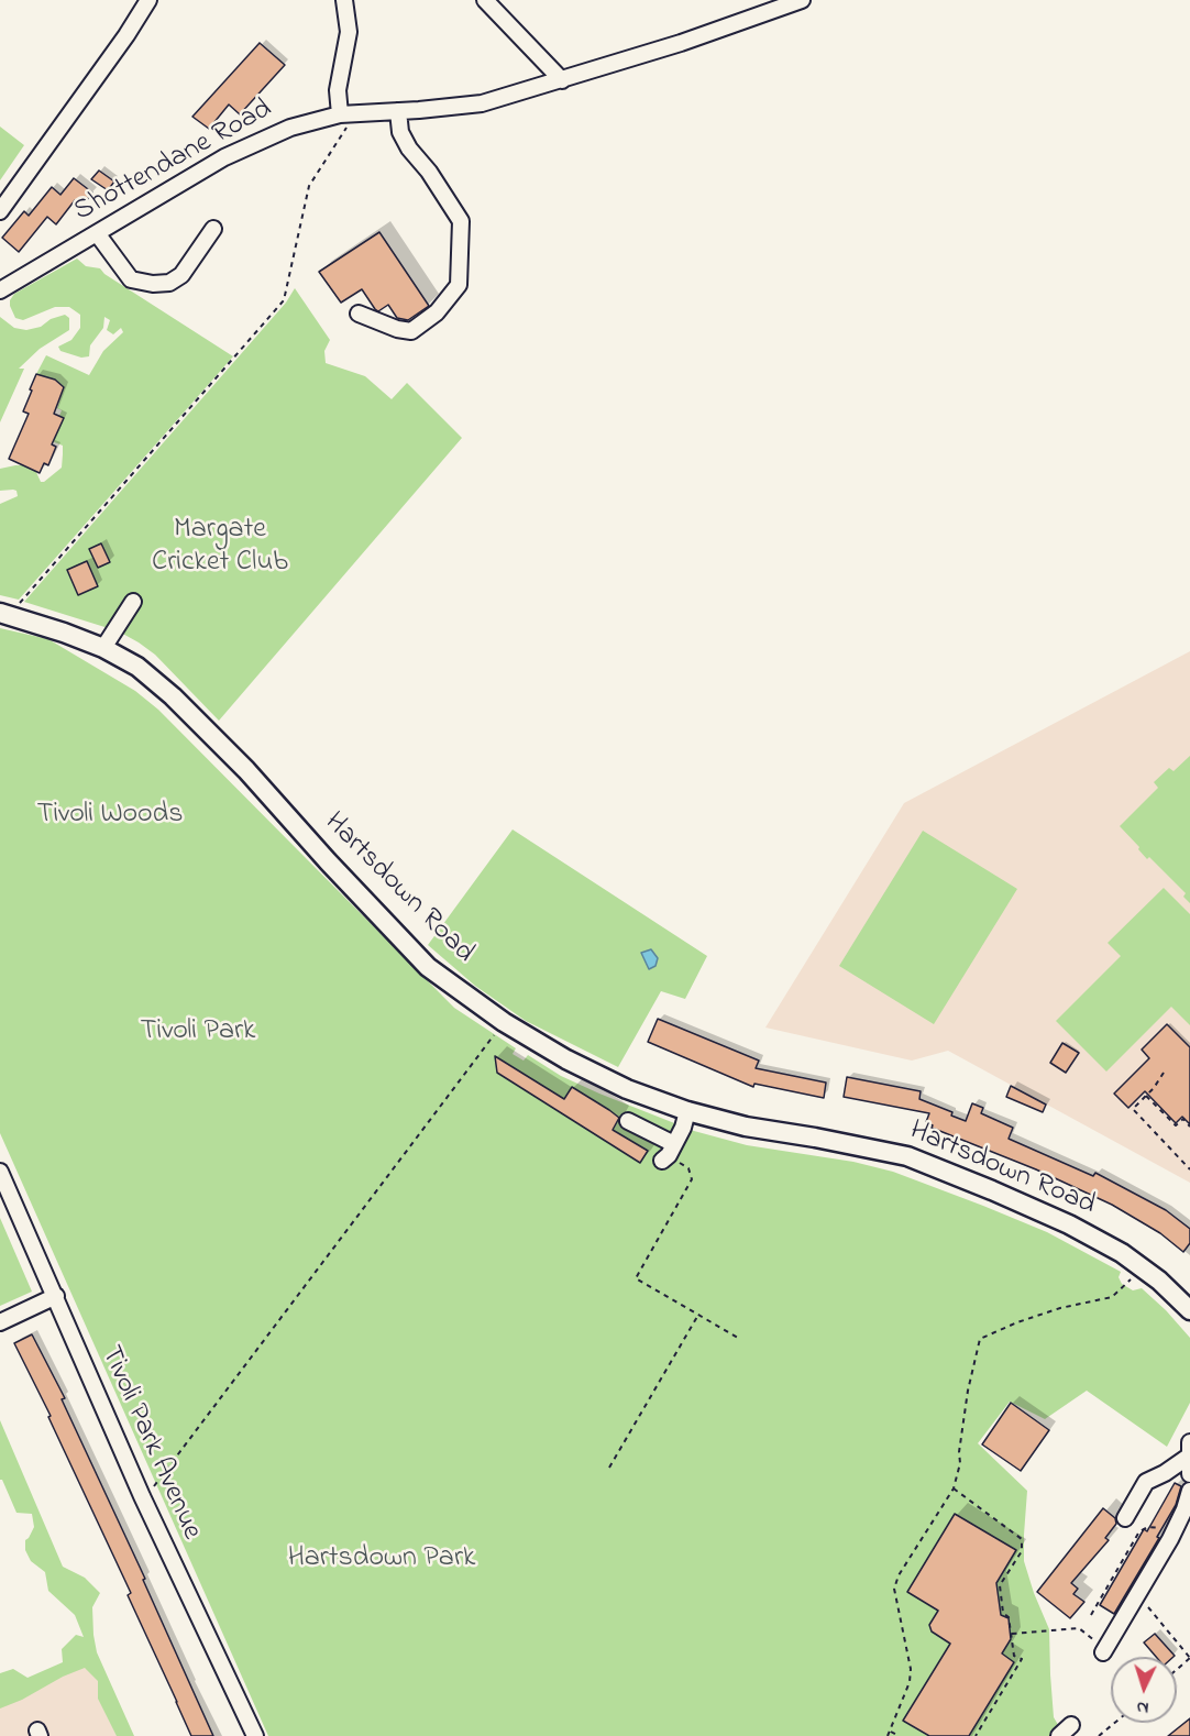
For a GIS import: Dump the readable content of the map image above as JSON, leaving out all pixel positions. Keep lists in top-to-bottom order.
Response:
{
  "streets": {
    "main road": ["Hartsdown Road"],
    "street": ["Shottendane Road", "Tivoli Park Avenue"]
  },
  "parks": [
    "Margate Cricket Club",
    "Tivoli Woods",
    "Tivoli Park",
    "Hartsdown Park"
  ],
  "north": "bottom"
}
